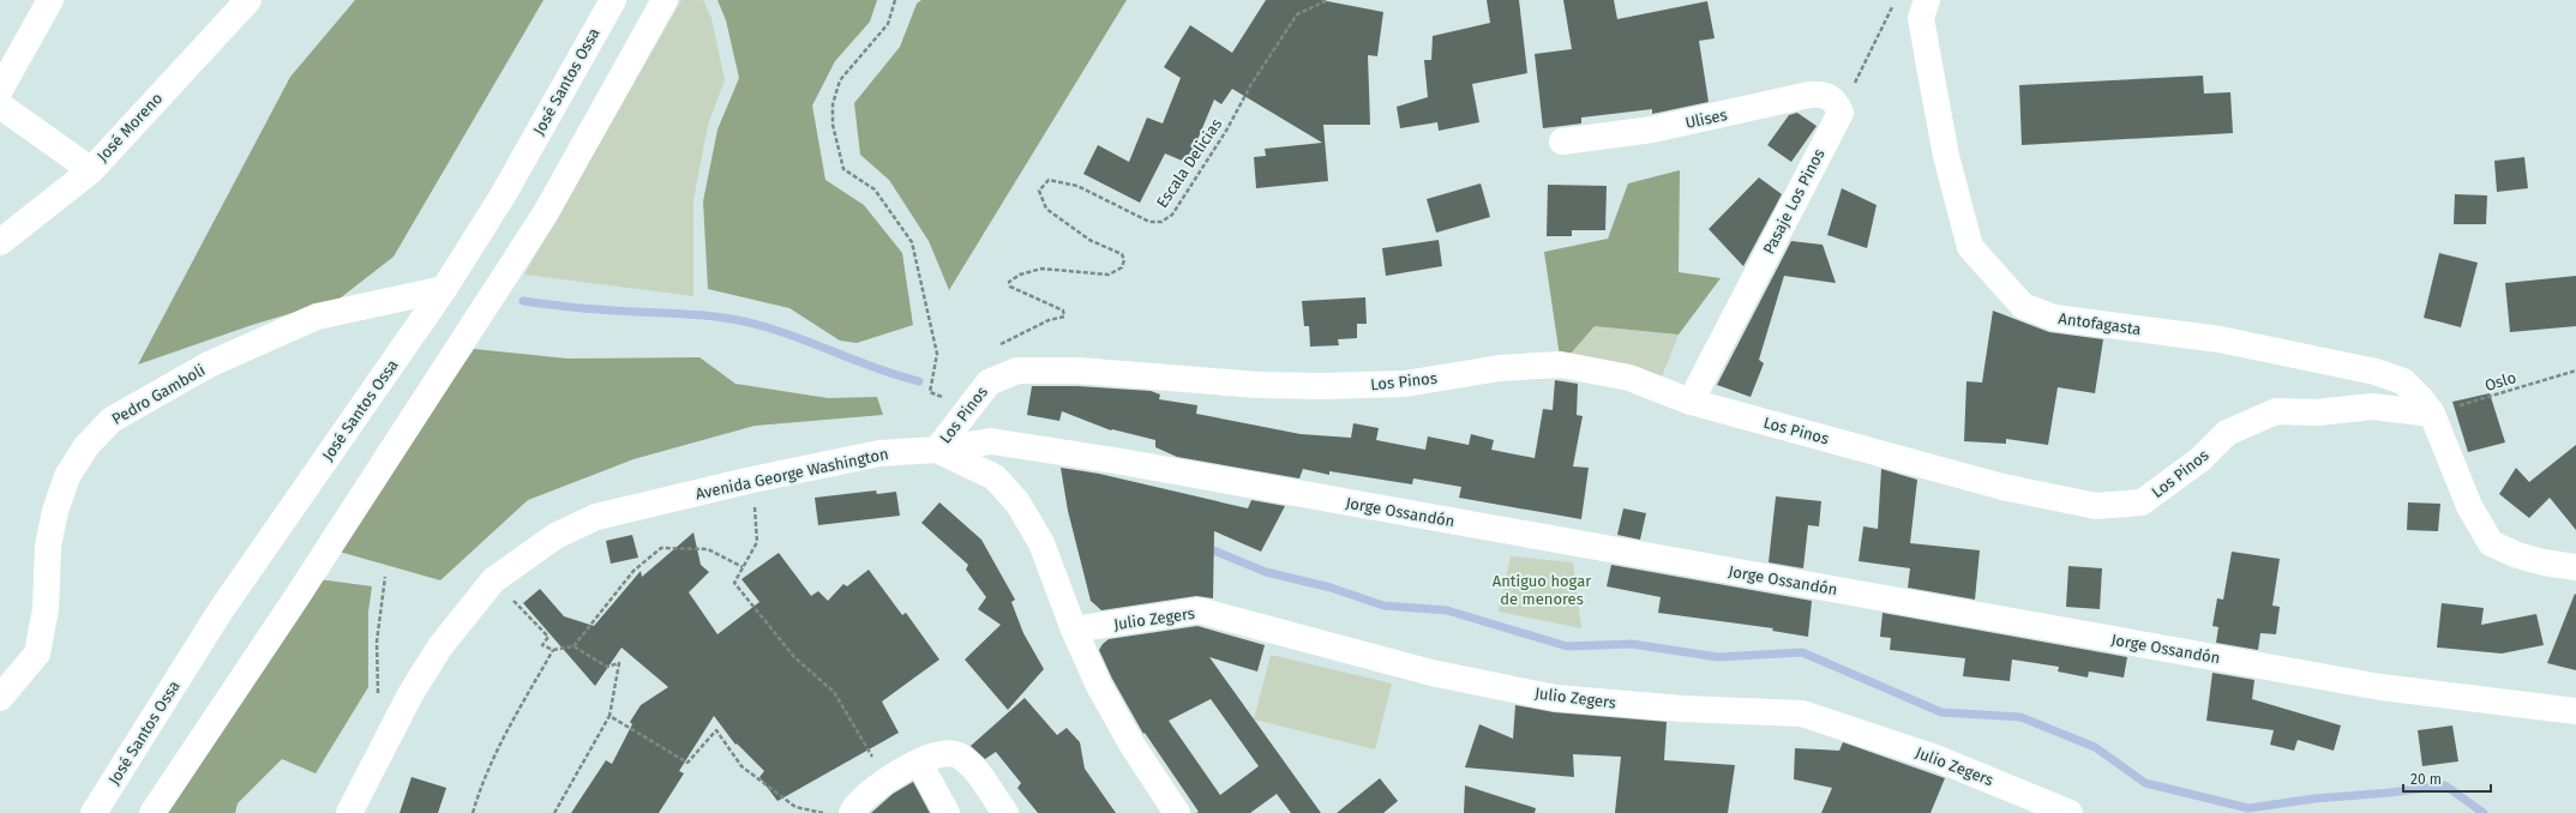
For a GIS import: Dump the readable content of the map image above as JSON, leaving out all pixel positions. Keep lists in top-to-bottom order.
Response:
{
  "streets": {
    "main road": [
      "José Santos Ossa",
      "Ulises",
      "José Moreno",
      "Pasaje Los Pinos",
      "Antofagasta",
      "Los Pinos",
      "Pedro Gamboli",
      "Avenida George Washington",
      "Jorge Ossandón",
      "Julio Zegers"
    ],
    "path": ["Escala Delicias", "Oslo"]
  },
  "crossings": [
    ["José Santos Ossa", "Pedro Gamboli"],
    ["Ulises", "Pasaje Los Pinos"],
    ["Escala Delicias", "Los Pinos"],
    ["Pasaje Los Pinos", "Los Pinos"],
    ["Antofagasta", "Los Pinos"],
    ["Antofagasta", "Oslo"],
    ["Los Pinos", "Oslo"],
    ["Los Pinos", "Avenida George Washington"],
    ["Los Pinos", "Jorge Ossandón"],
    ["Avenida George Washington", "Jorge Ossandón"],
    ["Avenida George Washington", "Julio Zegers"]
  ],
  "parks": ["Antiguo hogar de menores"],
  "scale_bar": "20 m"
}
